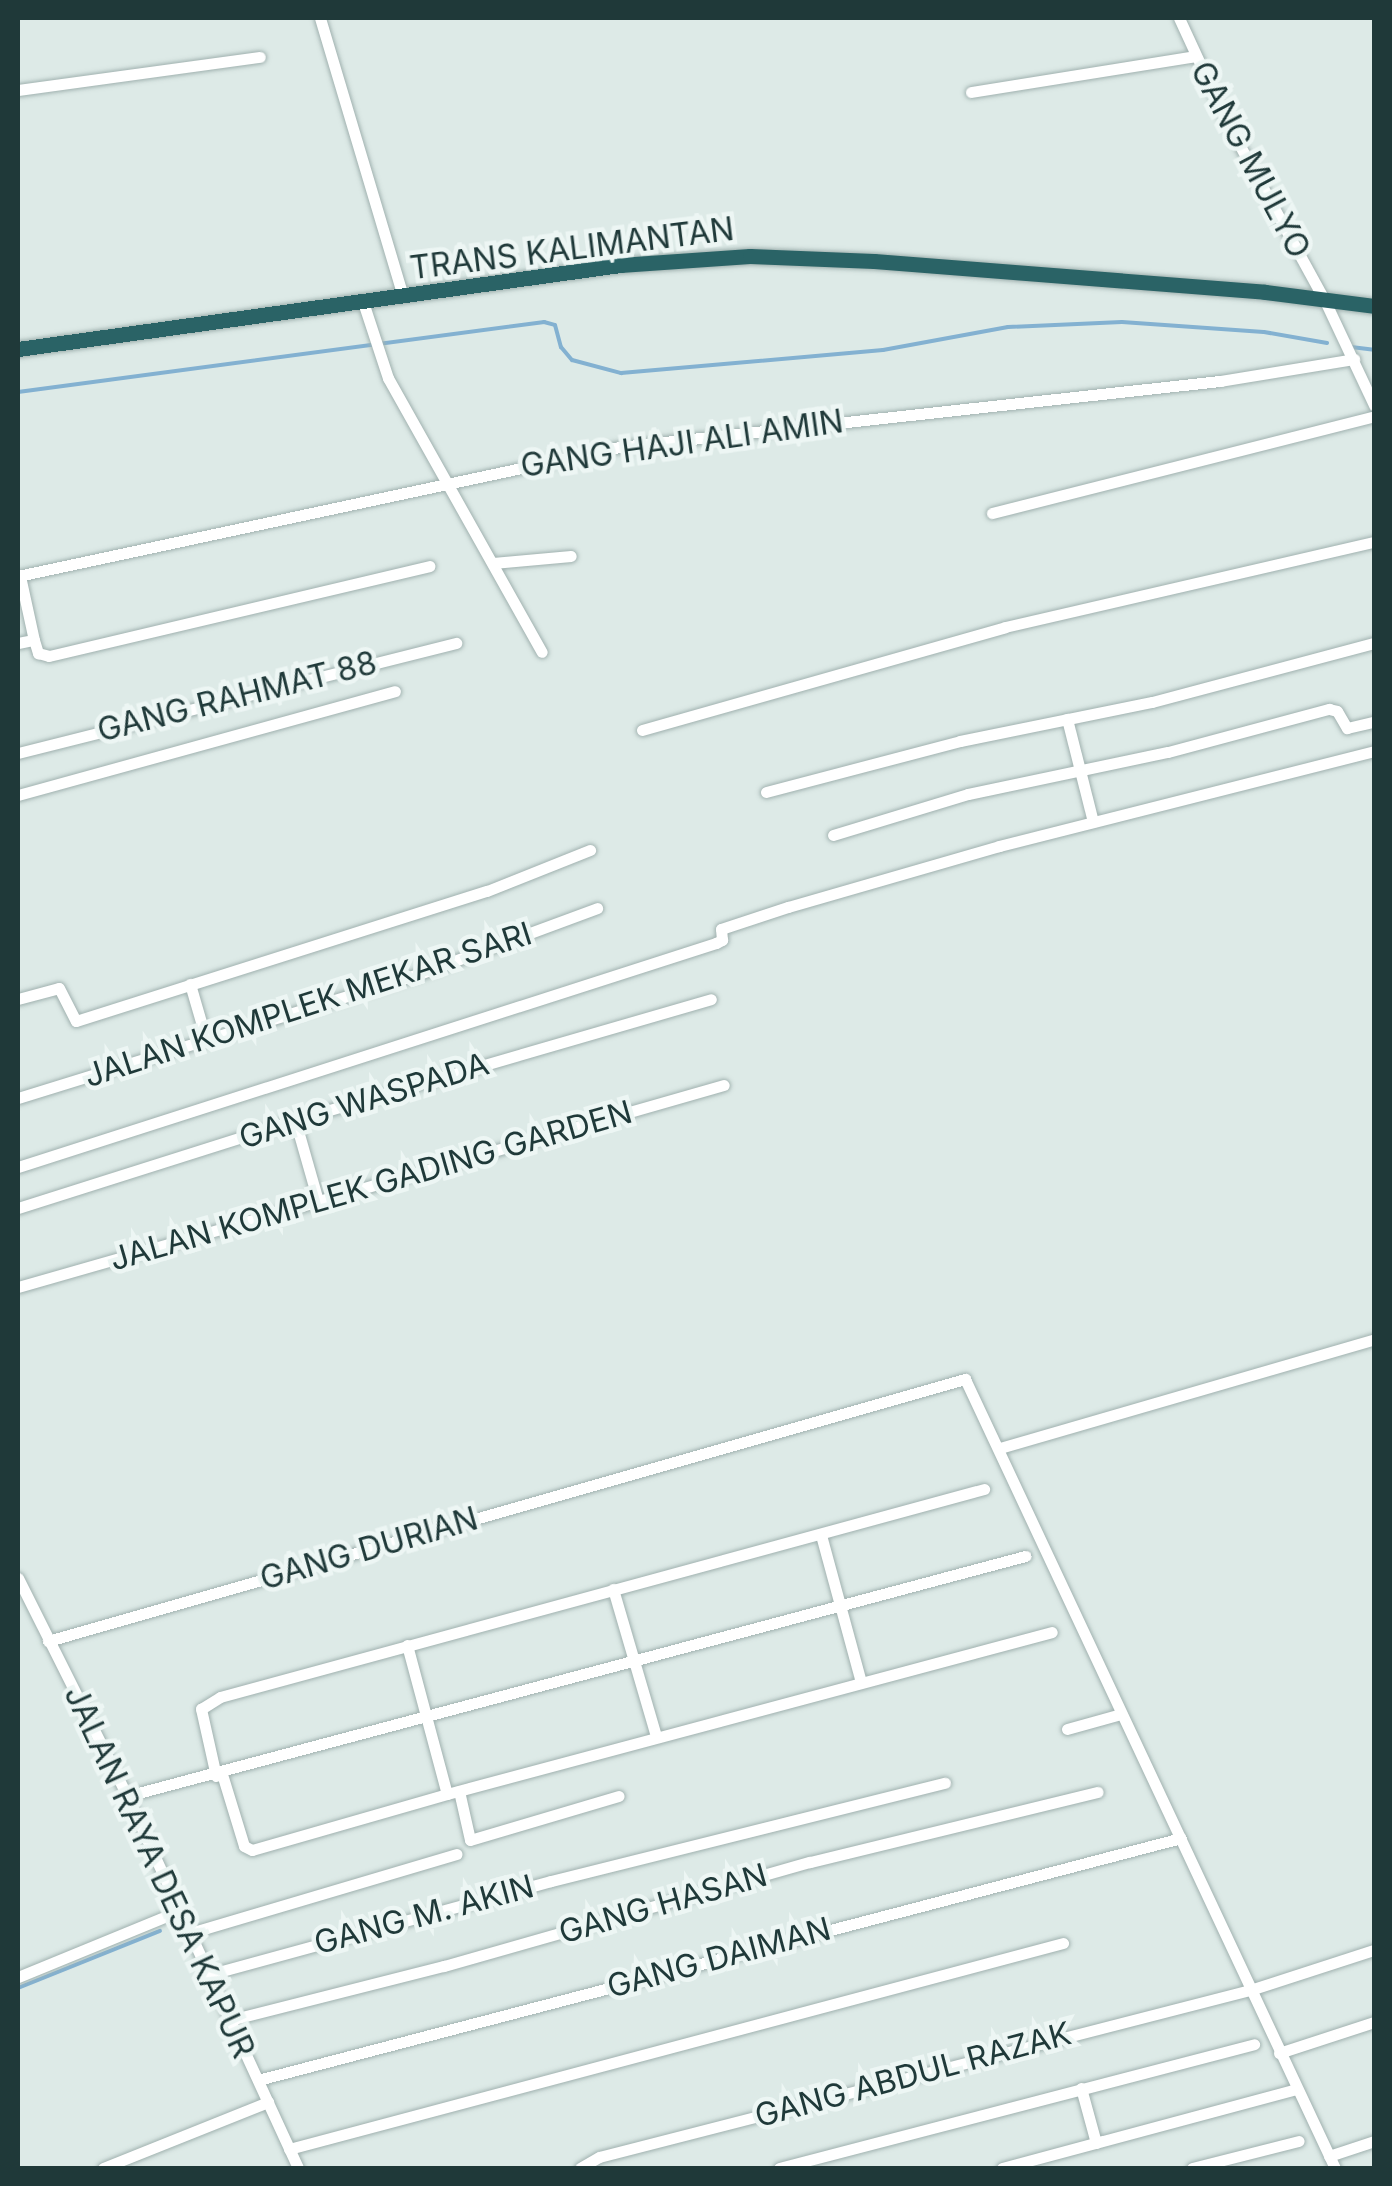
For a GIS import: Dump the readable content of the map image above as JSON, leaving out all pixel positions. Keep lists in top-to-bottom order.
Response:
{
  "streets": {
    "highway": ["TRANS KALIMANTAN"],
    "street": [
      "GANG MULYO",
      "GANG HAJI ALI AMIN",
      "GANG RAHMAT 88",
      "JALAN KOMPLEK MEKAR SARI",
      "GANG WASPADA",
      "JALAN KOMPLEK GADING GARDEN",
      "GANG DURIAN",
      "JALAN RAYA DESA KAPUR",
      "GANG HASAN",
      "GANG M. AKIN",
      "GANG DAIMAN",
      "GANG ABDUL RAZAK"
    ]
  },
  "crossings": [
    ["GANG MULYO", "TRANS KALIMANTAN"],
    ["GANG MULYO", "GANG HAJI ALI AMIN"],
    ["GANG DURIAN", "JALAN RAYA DESA KAPUR"],
    ["JALAN RAYA DESA KAPUR", "GANG HASAN"],
    ["JALAN RAYA DESA KAPUR", "GANG M. AKIN"],
    ["JALAN RAYA DESA KAPUR", "GANG DAIMAN"]
  ]
}
